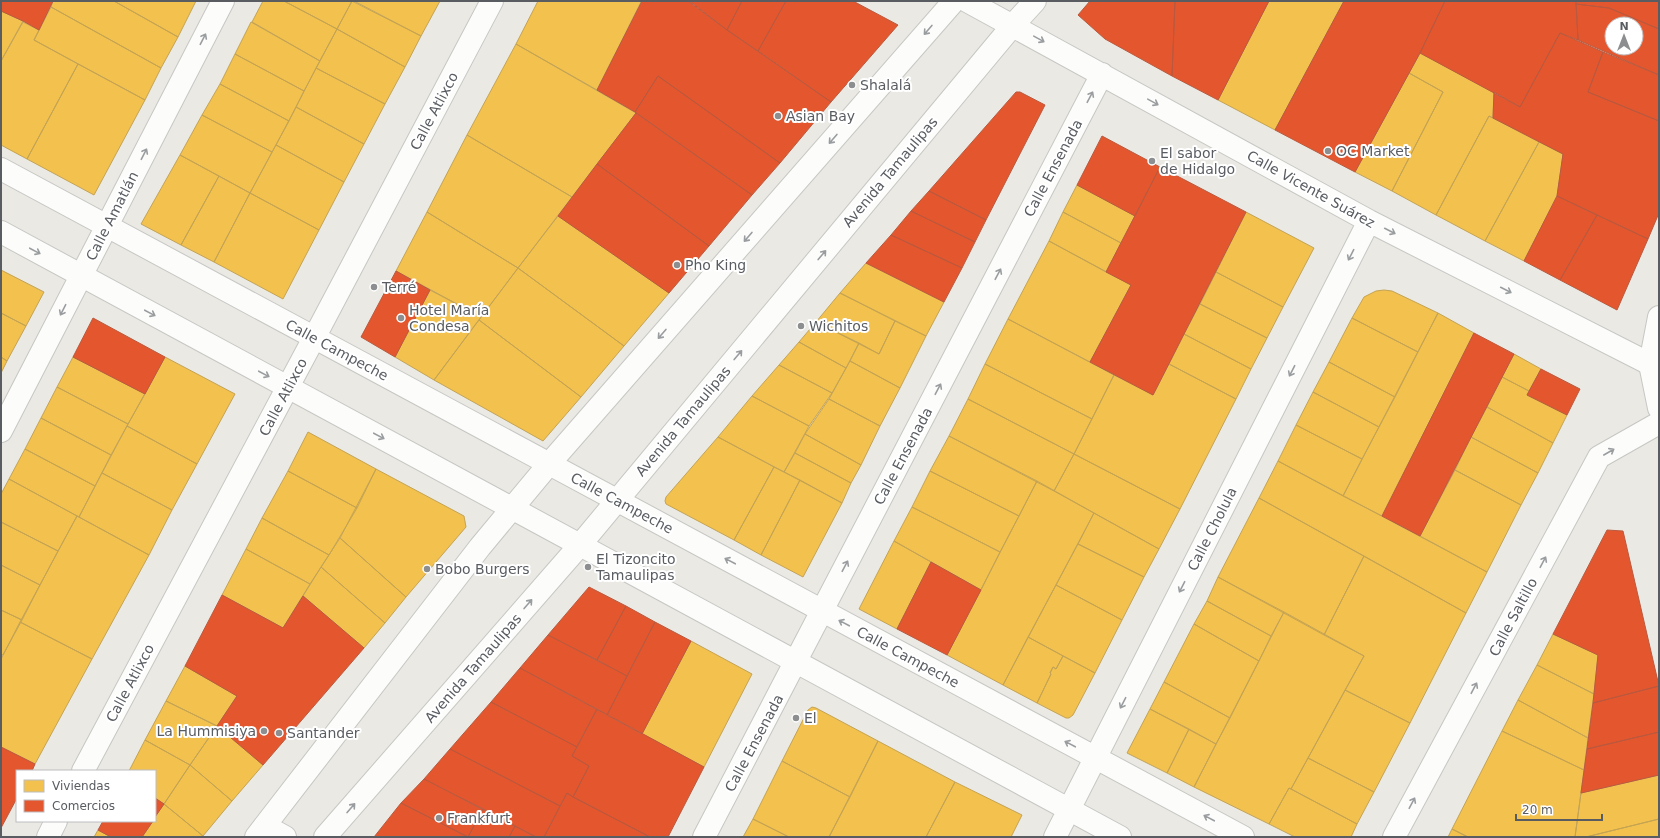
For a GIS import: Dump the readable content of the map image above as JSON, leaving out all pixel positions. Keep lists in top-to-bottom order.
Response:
{
  "streets": {
    "street": [
      "Calle Atlixco",
      "Calle Ensenada",
      "Avenida Tamaulipas",
      "Calle Vicente Suárez",
      "Calle Amatlán",
      "Calle Campeche",
      "Calle Cholula",
      "Calle Saltillo"
    ]
  },
  "crossings": [
    ["Calle Atlixco", "Calle Campeche"],
    ["Calle Ensenada", "Calle Vicente Suárez"],
    ["Calle Ensenada", "Calle Campeche"],
    ["Avenida Tamaulipas", "Calle Vicente Suárez"],
    ["Avenida Tamaulipas", "Calle Campeche"],
    ["Calle Vicente Suárez", "Calle Cholula"],
    ["Calle Amatlán", "Calle Campeche"],
    ["Calle Campeche", "Calle Cholula"]
  ],
  "one_way": [
    "Calle Ensenada",
    "Calle Vicente Suárez",
    "Calle Cholula",
    "Calle Saltillo"
  ],
  "places": [
    "Shalalá",
    "Asian Bay",
    "OC Market",
    "El sabor de Hidalgo",
    "Pho King",
    "Terré",
    "Hotel María Condesa",
    "Wichitos",
    "El Tizoncito Tamaulipas",
    "Bobo Burgers",
    "El",
    "La Hummisiya",
    "Santander",
    "Frankfurt"
  ],
  "legend": ["Viviendas", "Comercios"],
  "scale_bar": "20 m",
  "north": "top"
}
